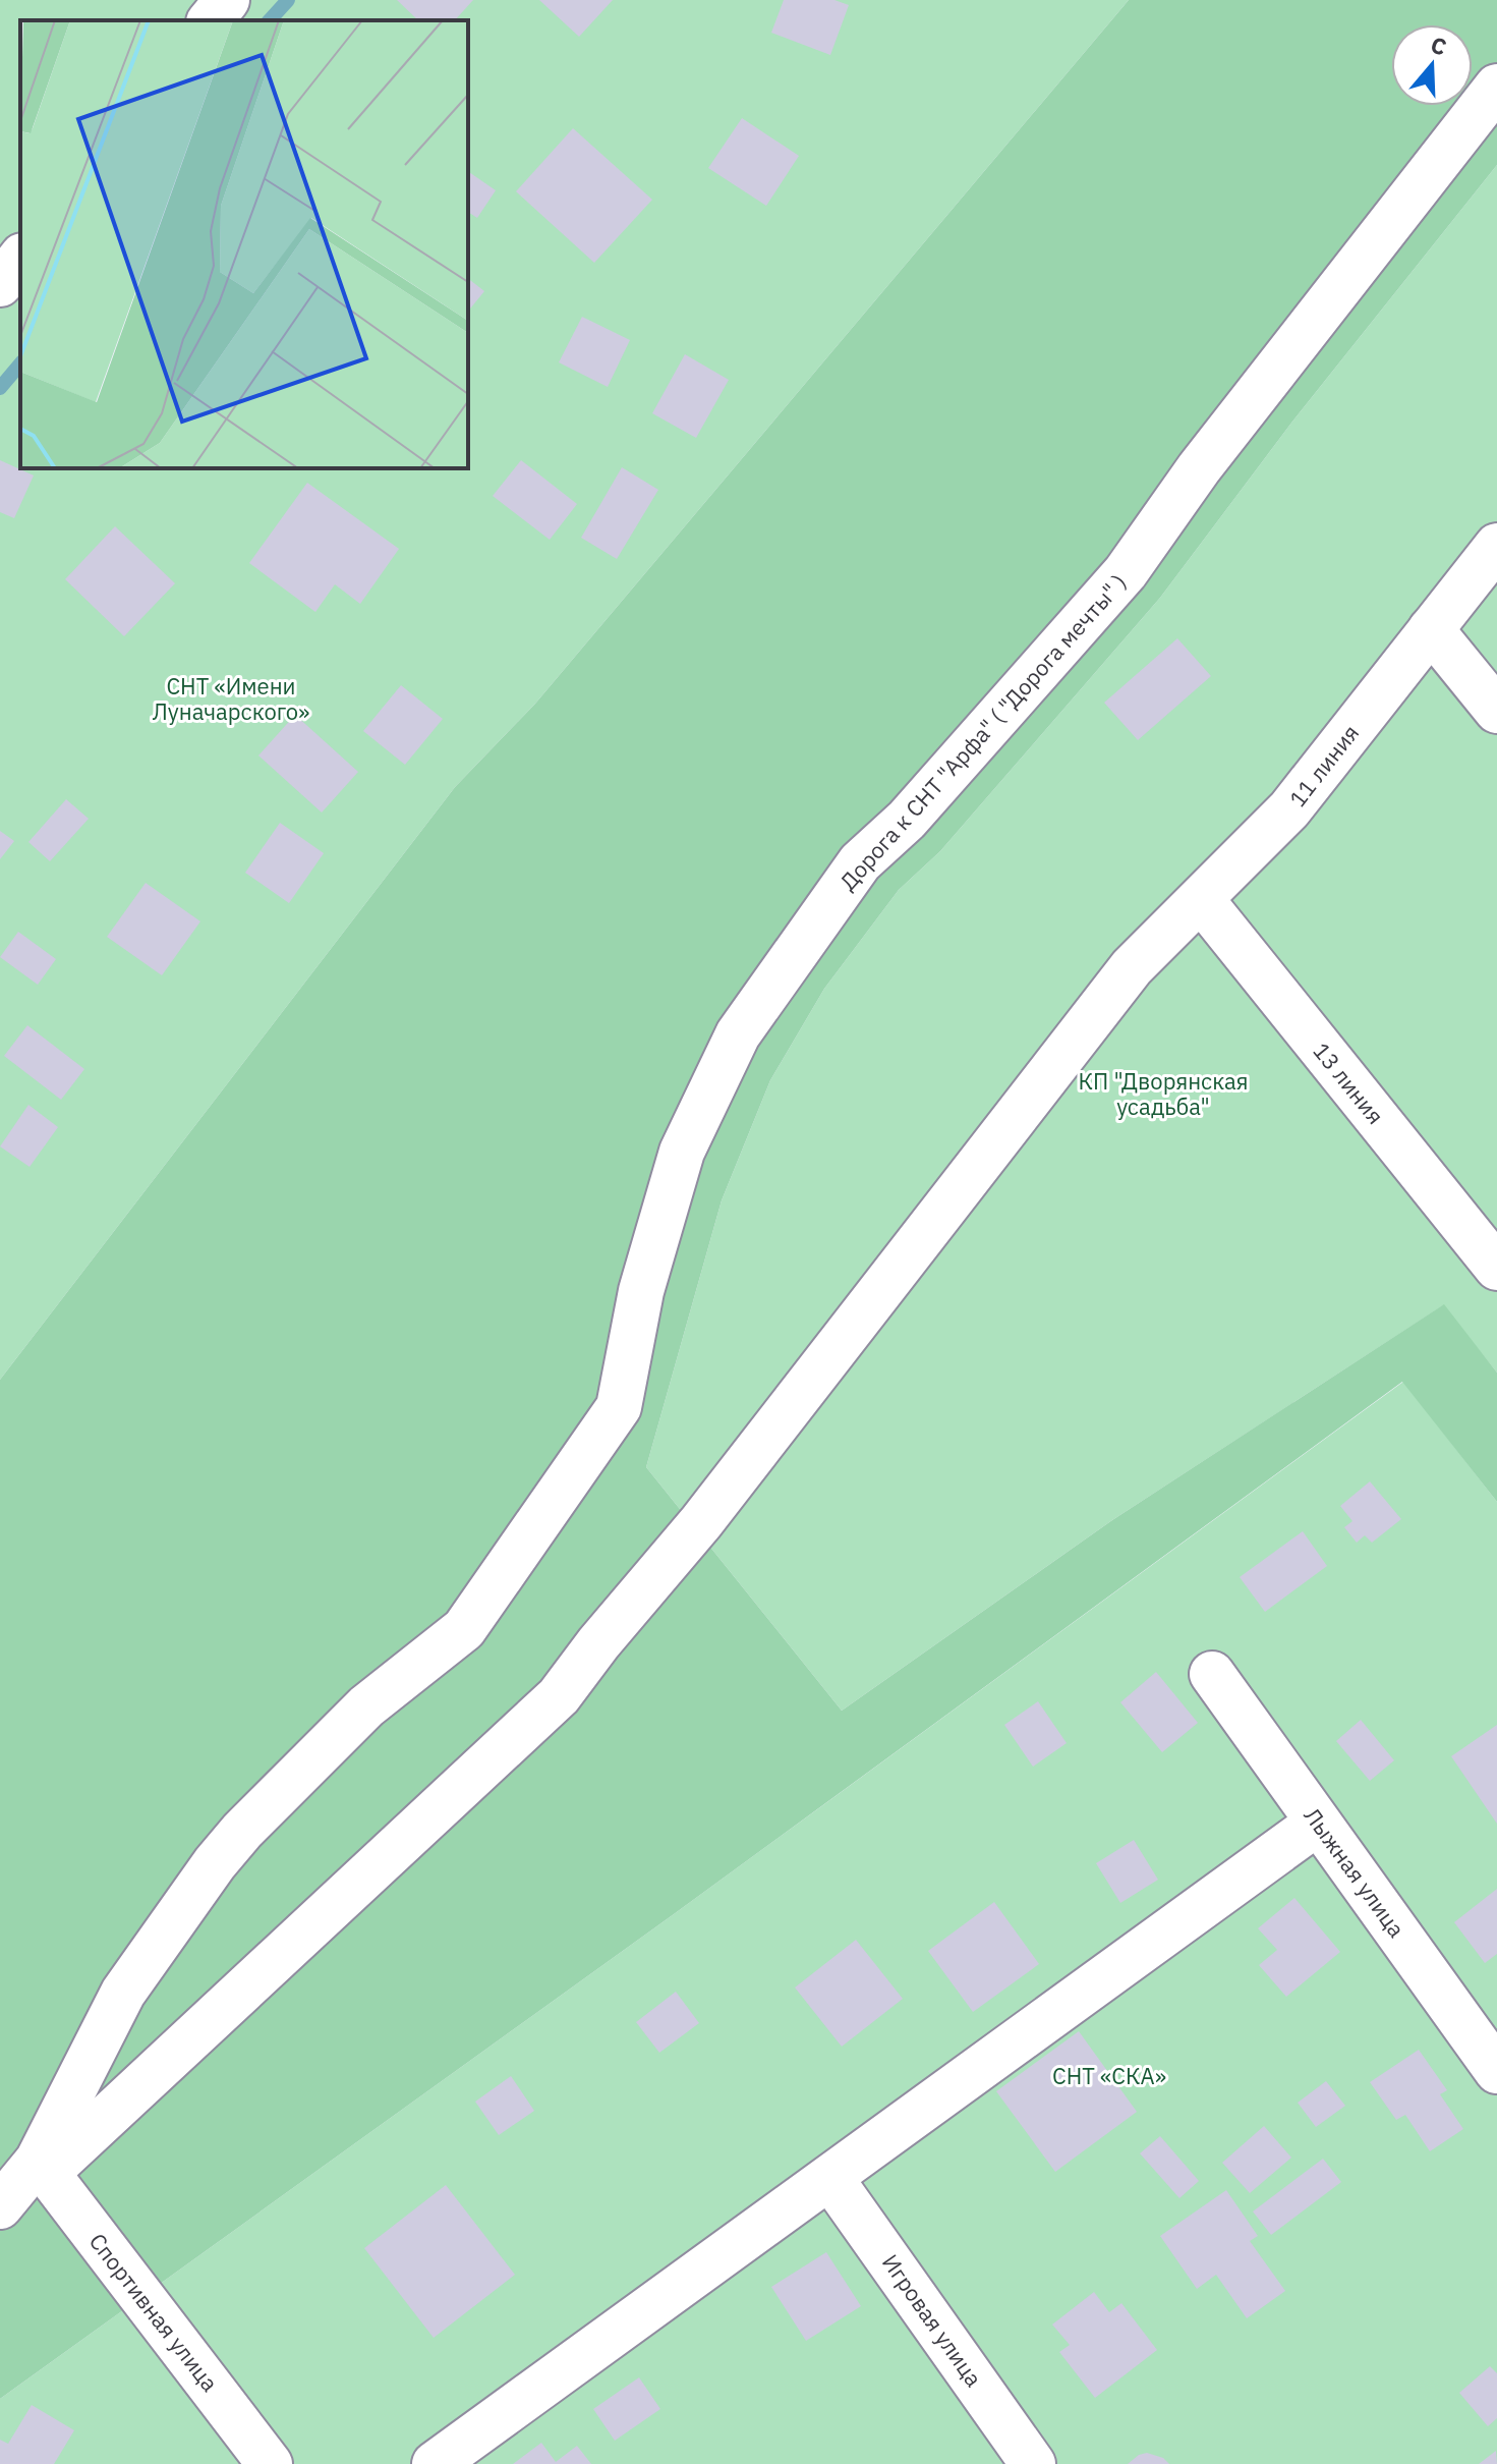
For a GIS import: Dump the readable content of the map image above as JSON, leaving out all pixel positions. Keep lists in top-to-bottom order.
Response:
{
  "streets": {
    "street": [
      "Дорога к СНТ \"Арфа\" ( \"Дорога мечты\" )",
      "11 линия",
      "13 линия",
      "Лыжная улица",
      "Спортивная улица",
      "Игровая улица"
    ]
  },
  "crossings": [
    ["Дорога к СНТ \"Арфа\" ( \"Дорога мечты\" )", "11 линия"],
    ["Дорога к СНТ \"Арфа\" ( \"Дорога мечты\" )", "Спортивная улица"],
    ["11 линия", "13 линия"],
    ["11 линия", "Спортивная улица"]
  ],
  "parks": ["СНТ «Имени Луначарского»", "КП \"Дворянская усадьба\"", "СНТ «СКА»"],
  "north": "top"
}
